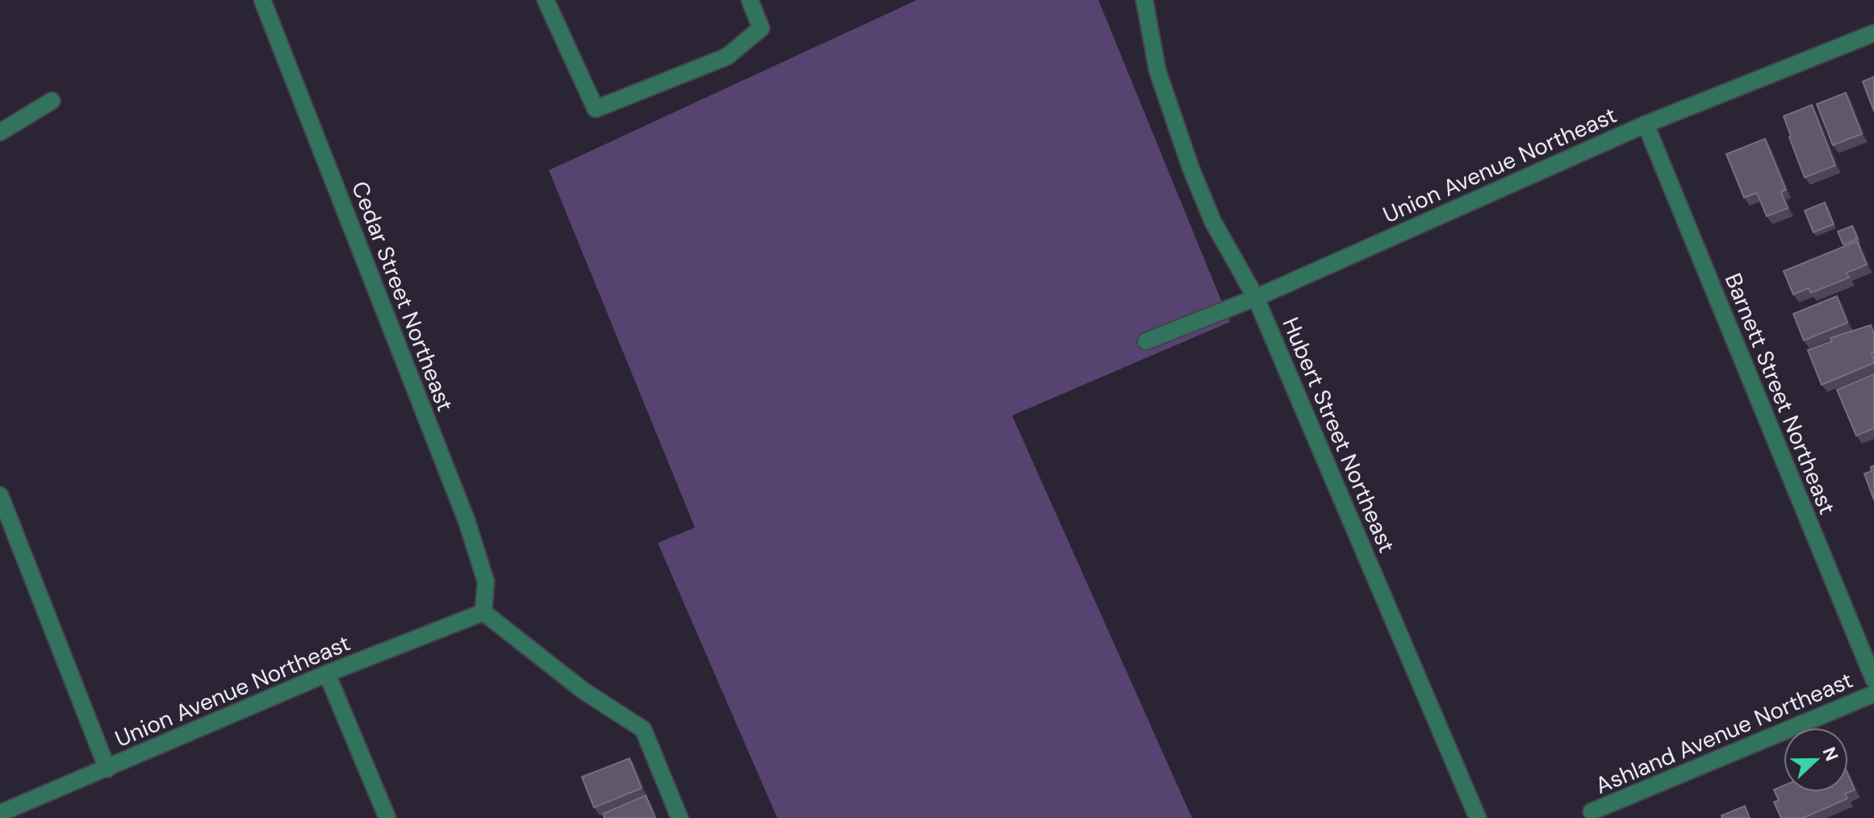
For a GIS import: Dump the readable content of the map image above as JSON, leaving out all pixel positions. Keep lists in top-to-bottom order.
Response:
{
  "streets": {
    "street": [
      "Union Avenue Northeast",
      "Cedar Street Northeast",
      "Barnett Street Northeast",
      "Hubert Street Northeast",
      "Ashland Avenue Northeast"
    ]
  },
  "crossings": [
    ["Union Avenue Northeast", "Cedar Street Northeast"],
    ["Union Avenue Northeast", "Barnett Street Northeast"],
    ["Union Avenue Northeast", "Hubert Street Northeast"]
  ],
  "north": "right"
}
